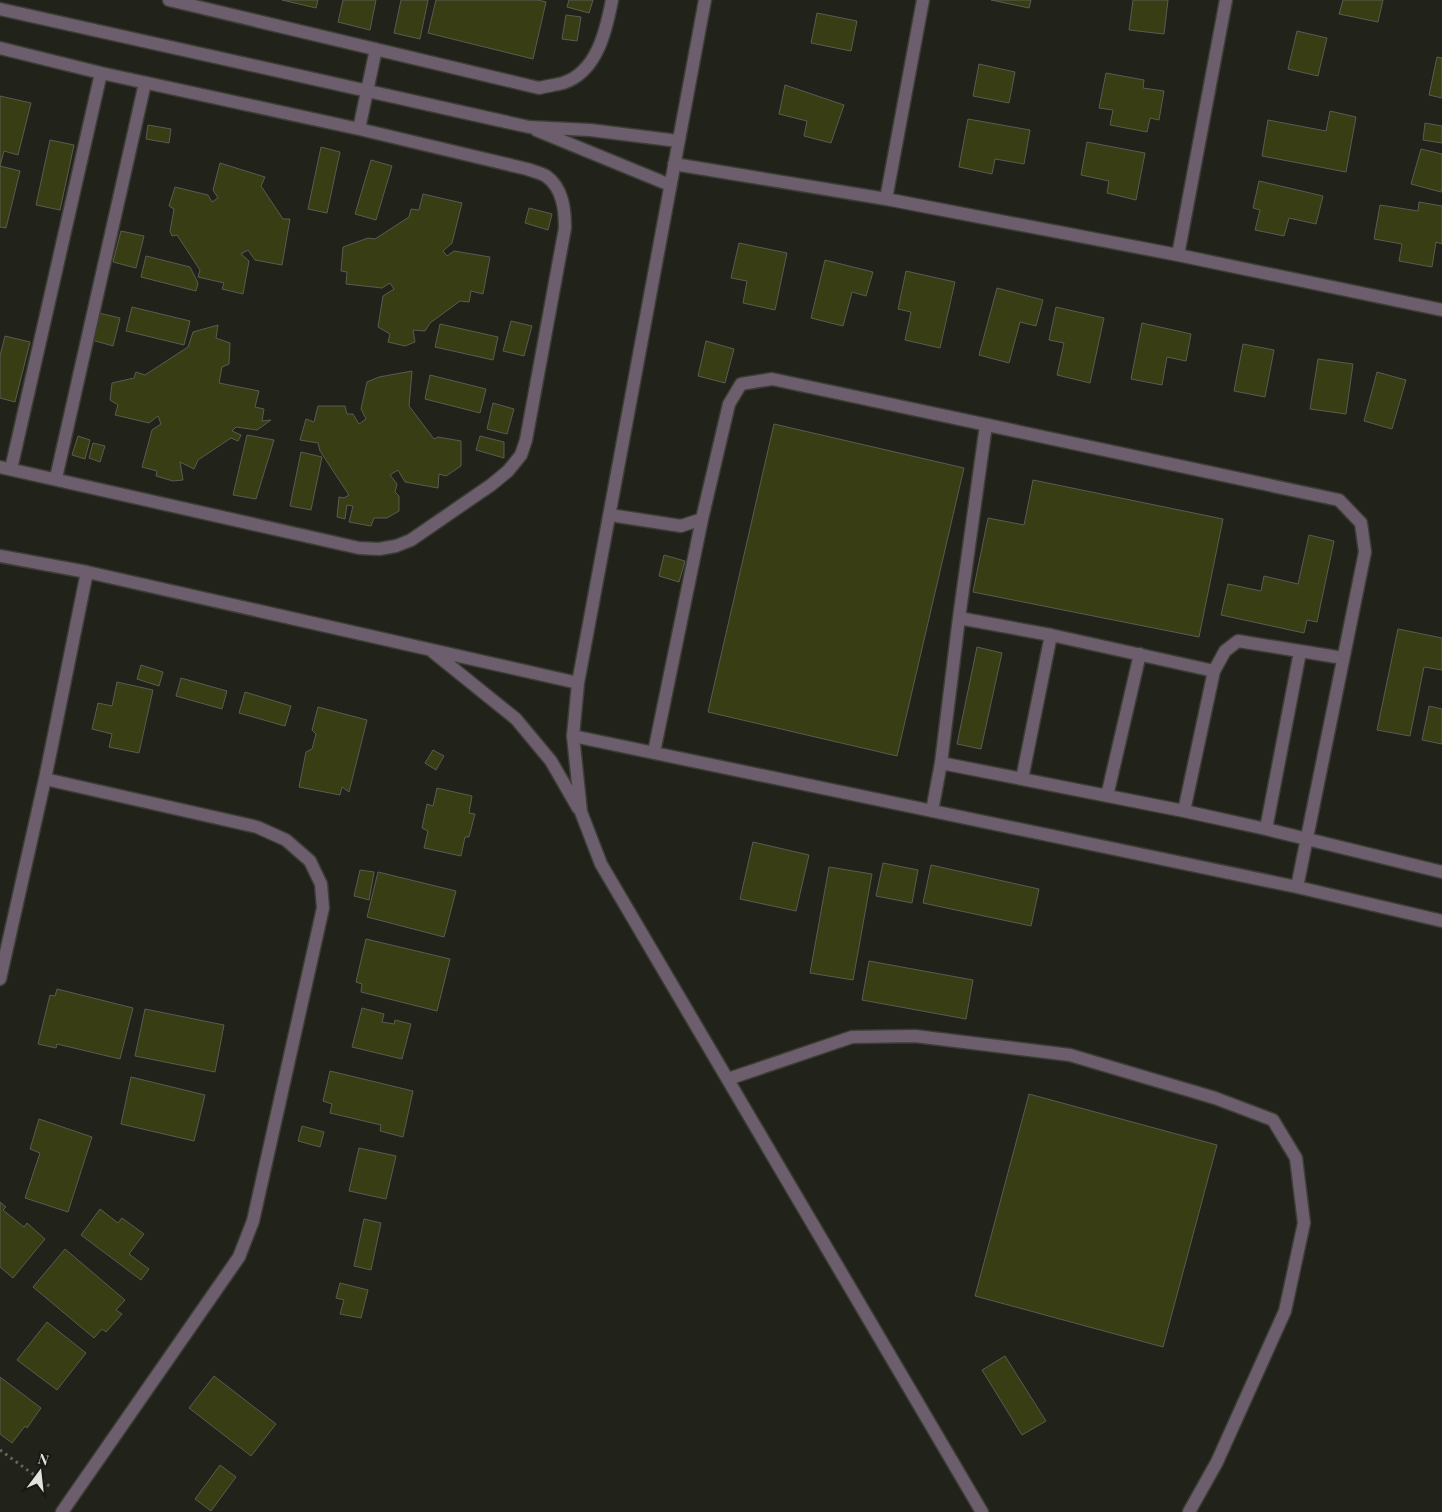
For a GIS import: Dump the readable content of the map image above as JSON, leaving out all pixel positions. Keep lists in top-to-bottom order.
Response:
{
  "north": "top"
}
